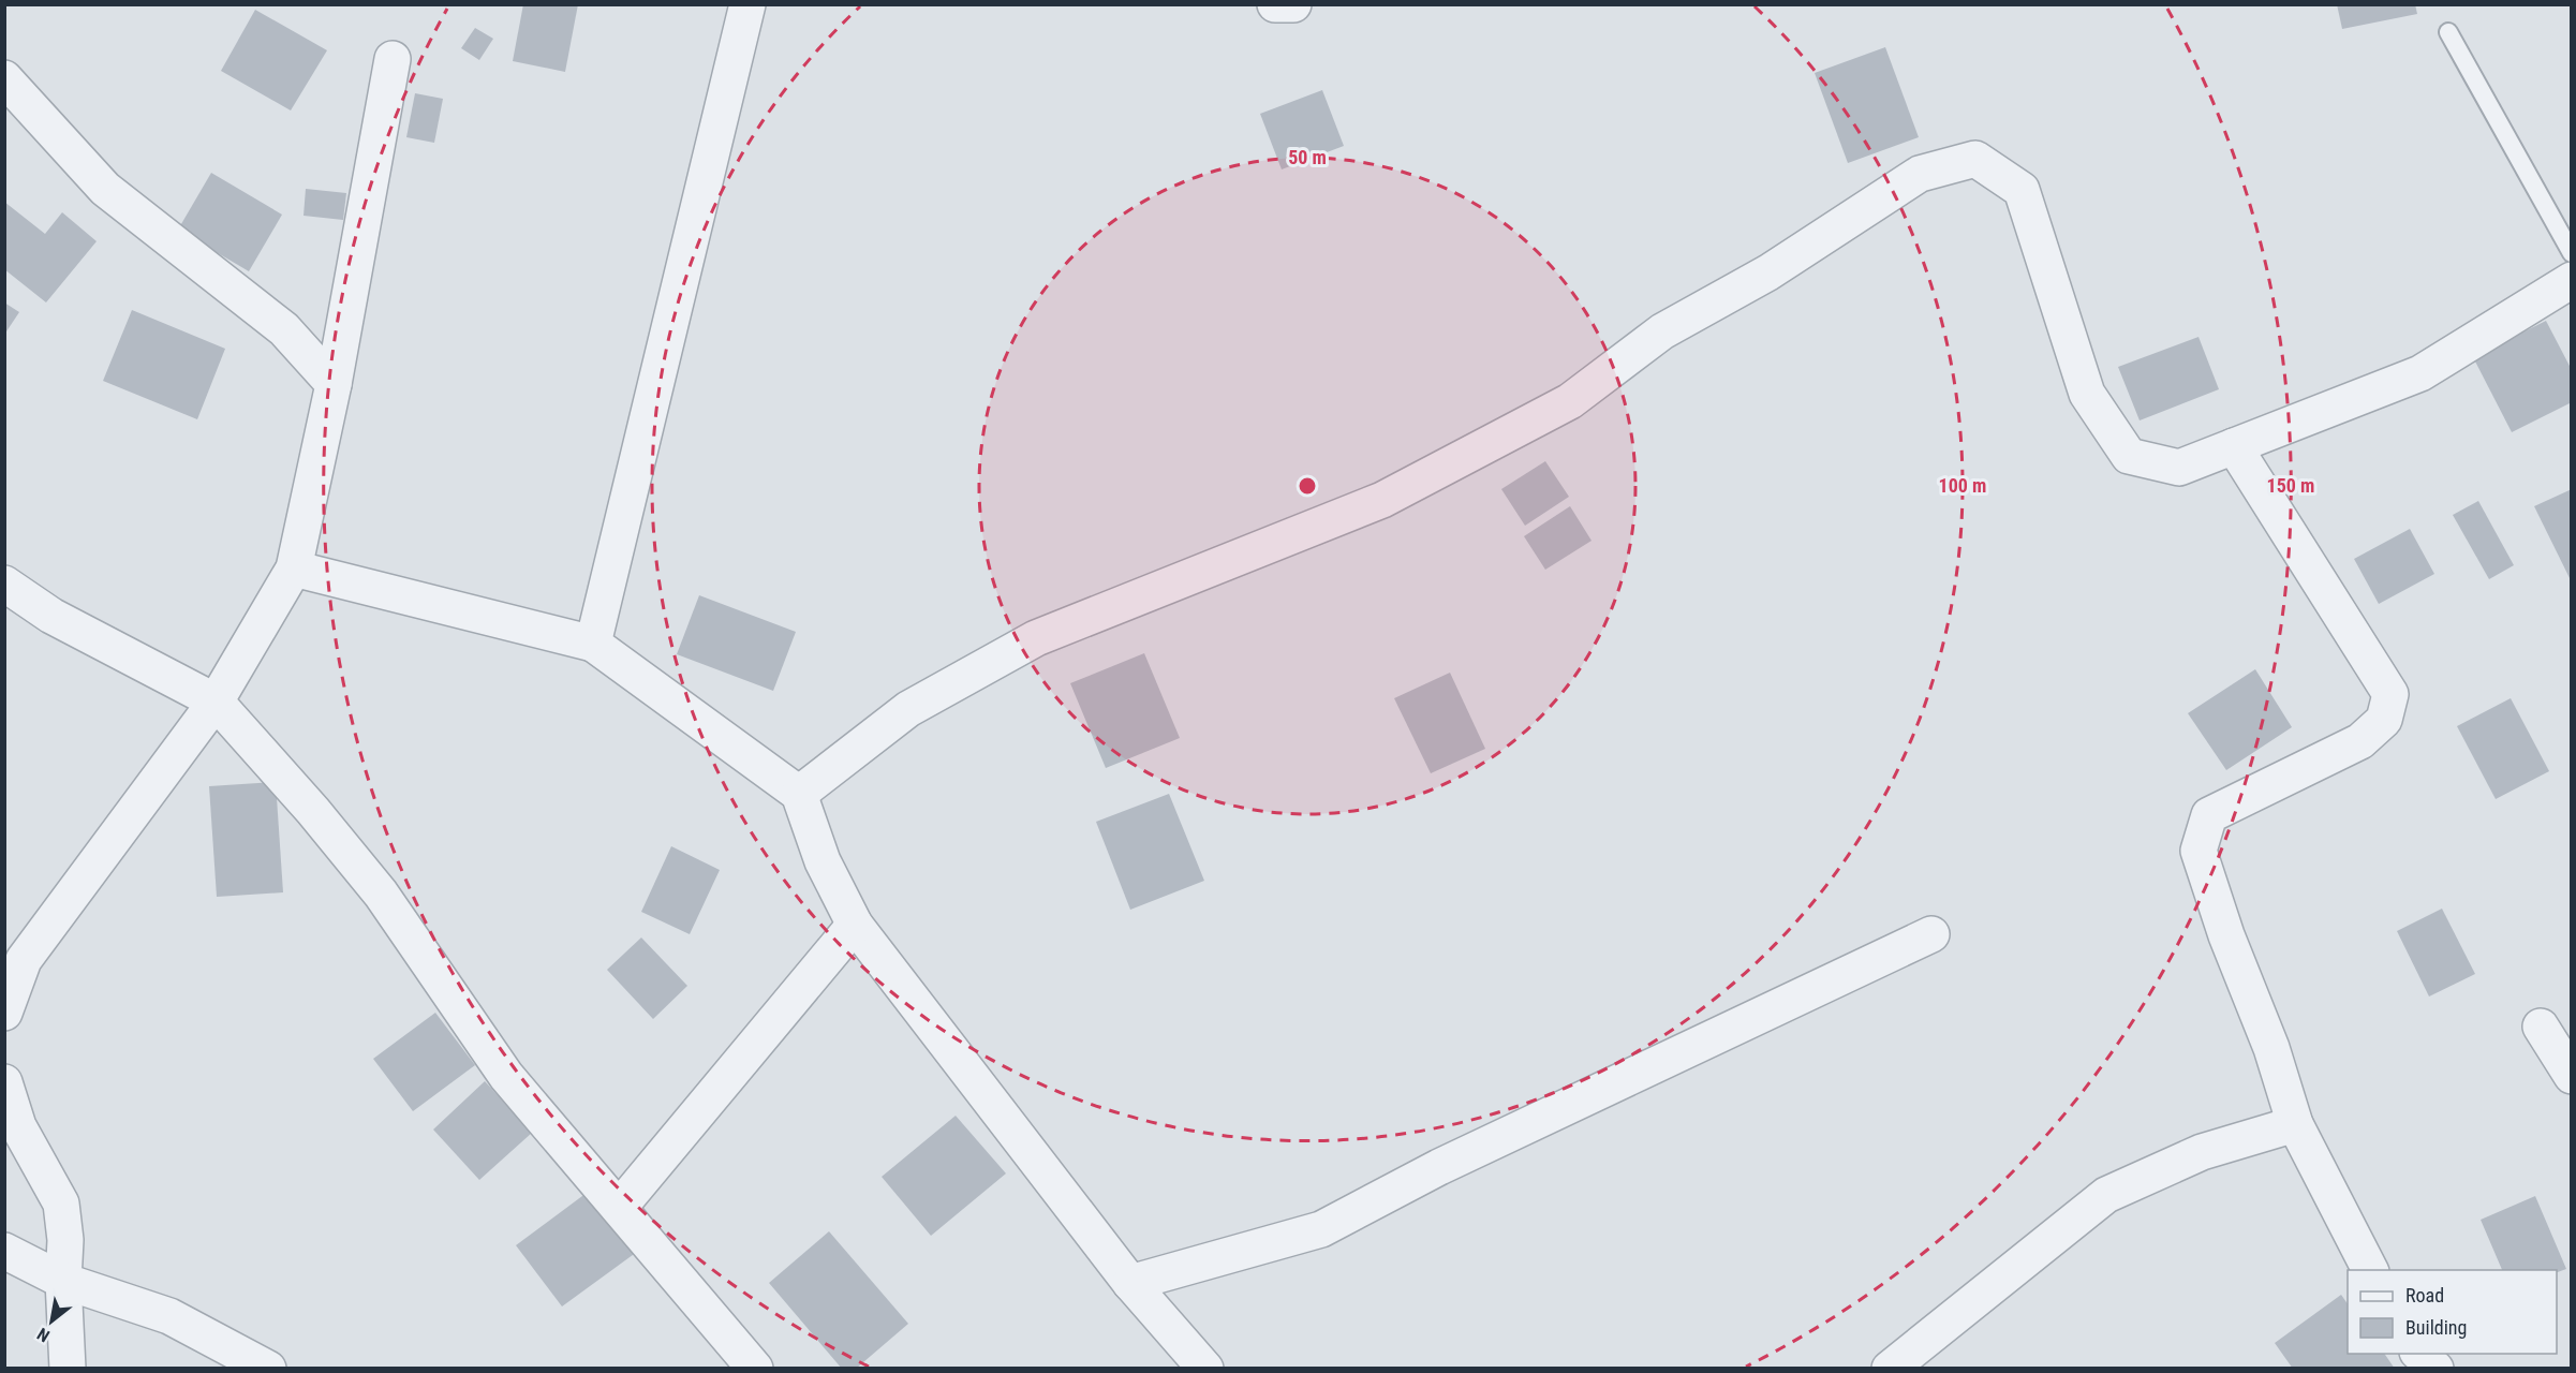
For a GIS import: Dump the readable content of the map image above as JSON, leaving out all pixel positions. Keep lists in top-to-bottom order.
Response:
{
  "legend": ["Road", "Building"],
  "north": "bottom left",
  "rings": ["50 m", "100 m", "150 m"]
}
